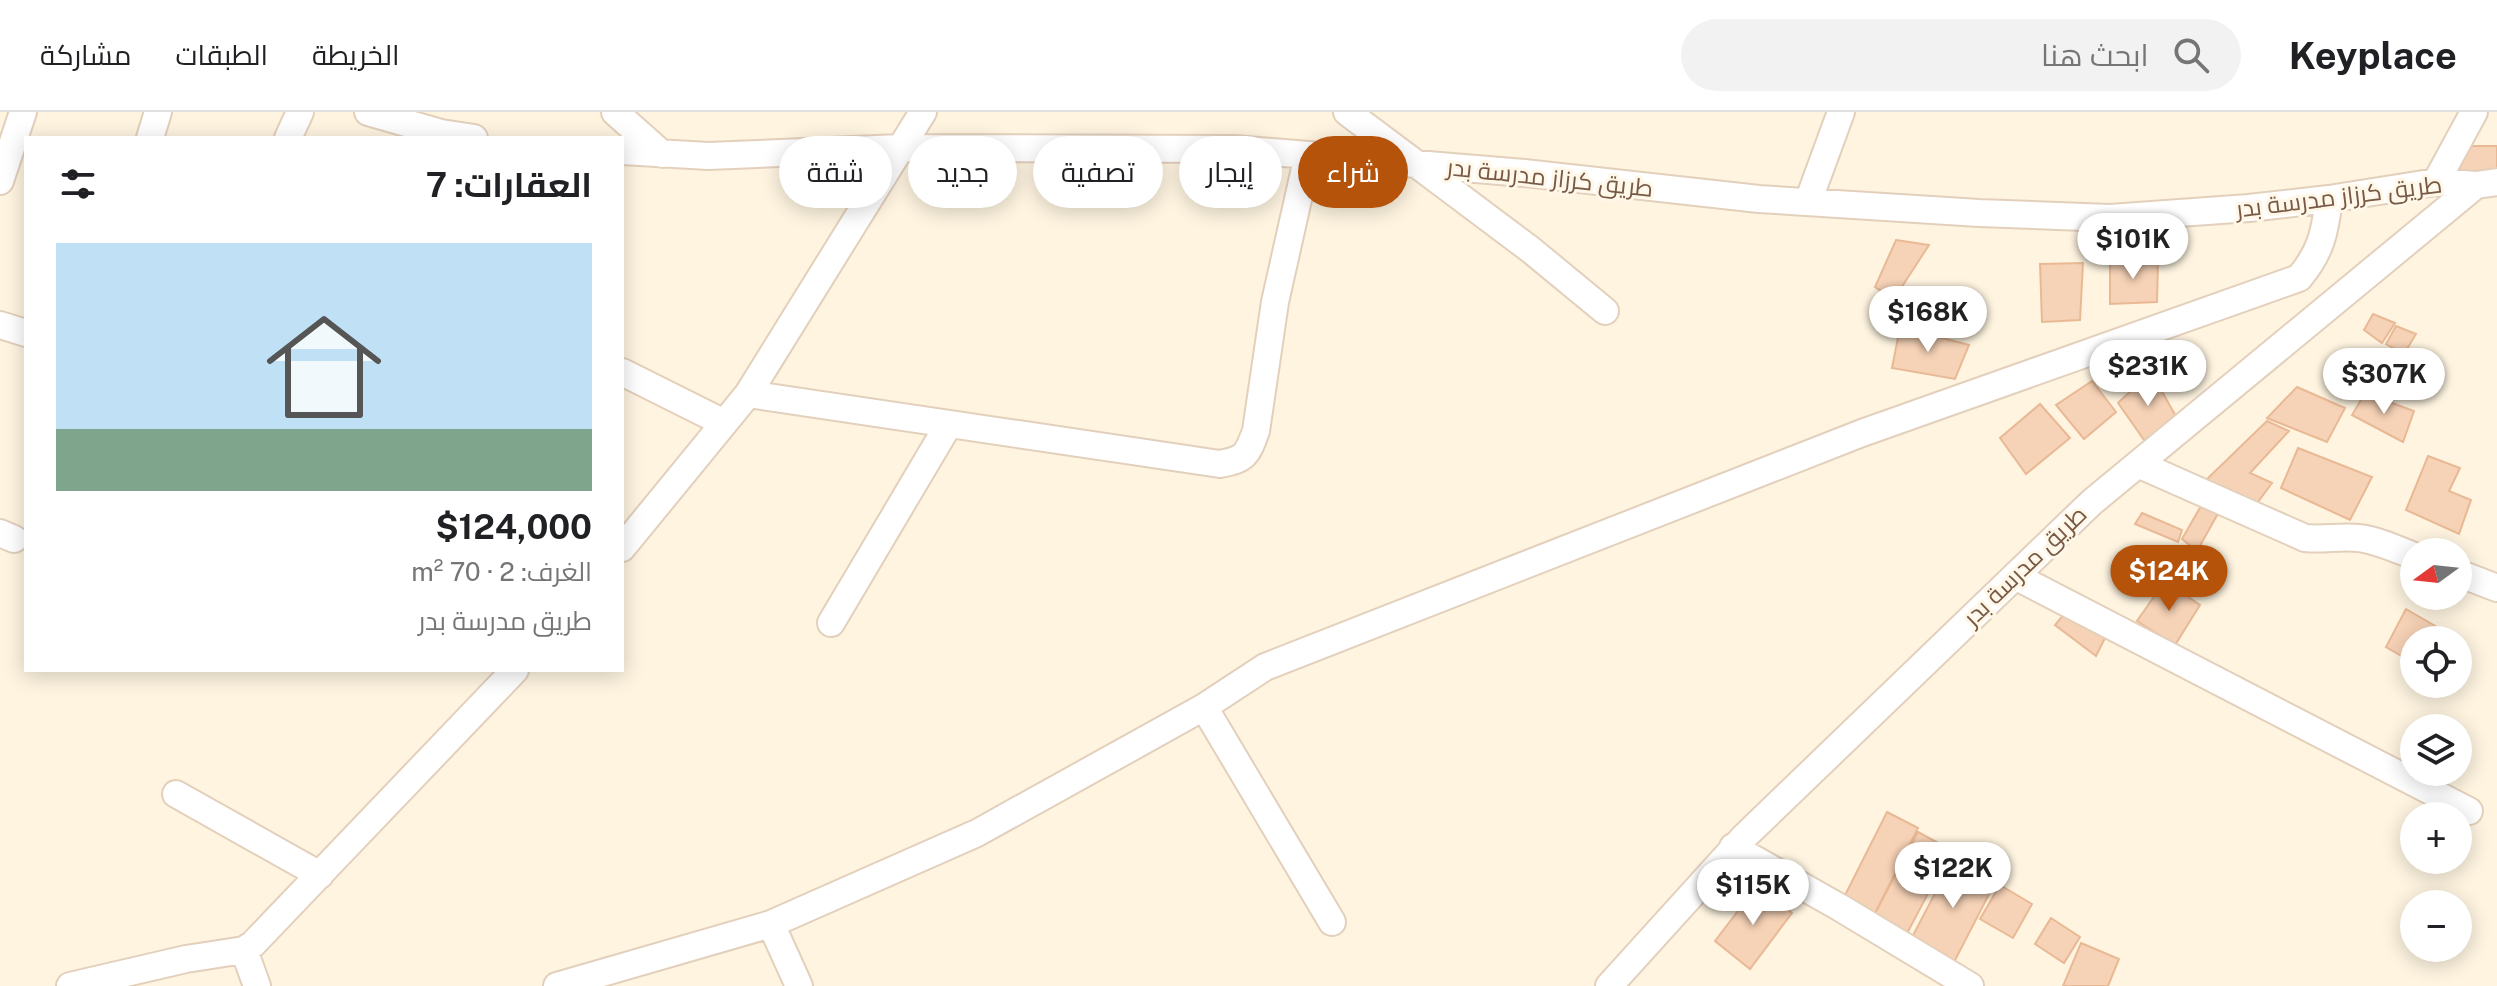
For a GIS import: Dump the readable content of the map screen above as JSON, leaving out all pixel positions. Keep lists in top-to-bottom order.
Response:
{
  "streets": {
    "street": ["طريق كرزاز مدرسة بدر", "طريق مدرسة بدر"]
  },
  "crossings": [
    ["طريق كرزاز مدرسة بدر", "طريق مدرسة بدر"]
  ],
  "north": "left",
  "page": {
    "header": "Keyplace",
    "search": "ابحث هنا",
    "nav": ["الخريطة", "الطبقات", "مشاركة"],
    "chip": [
      "شراء",
      "إيجار",
      "تصفية",
      "جديد",
      "شقة"
    ],
    "heading": "العقارات: 7",
    "price": [
      "$101K",
      "$168K",
      "$231K",
      "$307K",
      "$124K",
      "$122K",
      "$115K"
    ],
    "list": [
      {
        "name": "$124,000",
        "note": "الغرف: 2 · 70 m² · طريق مدرسة بدر"
      }
    ],
    "map_buttons": ["+", "−"]
  }
}
